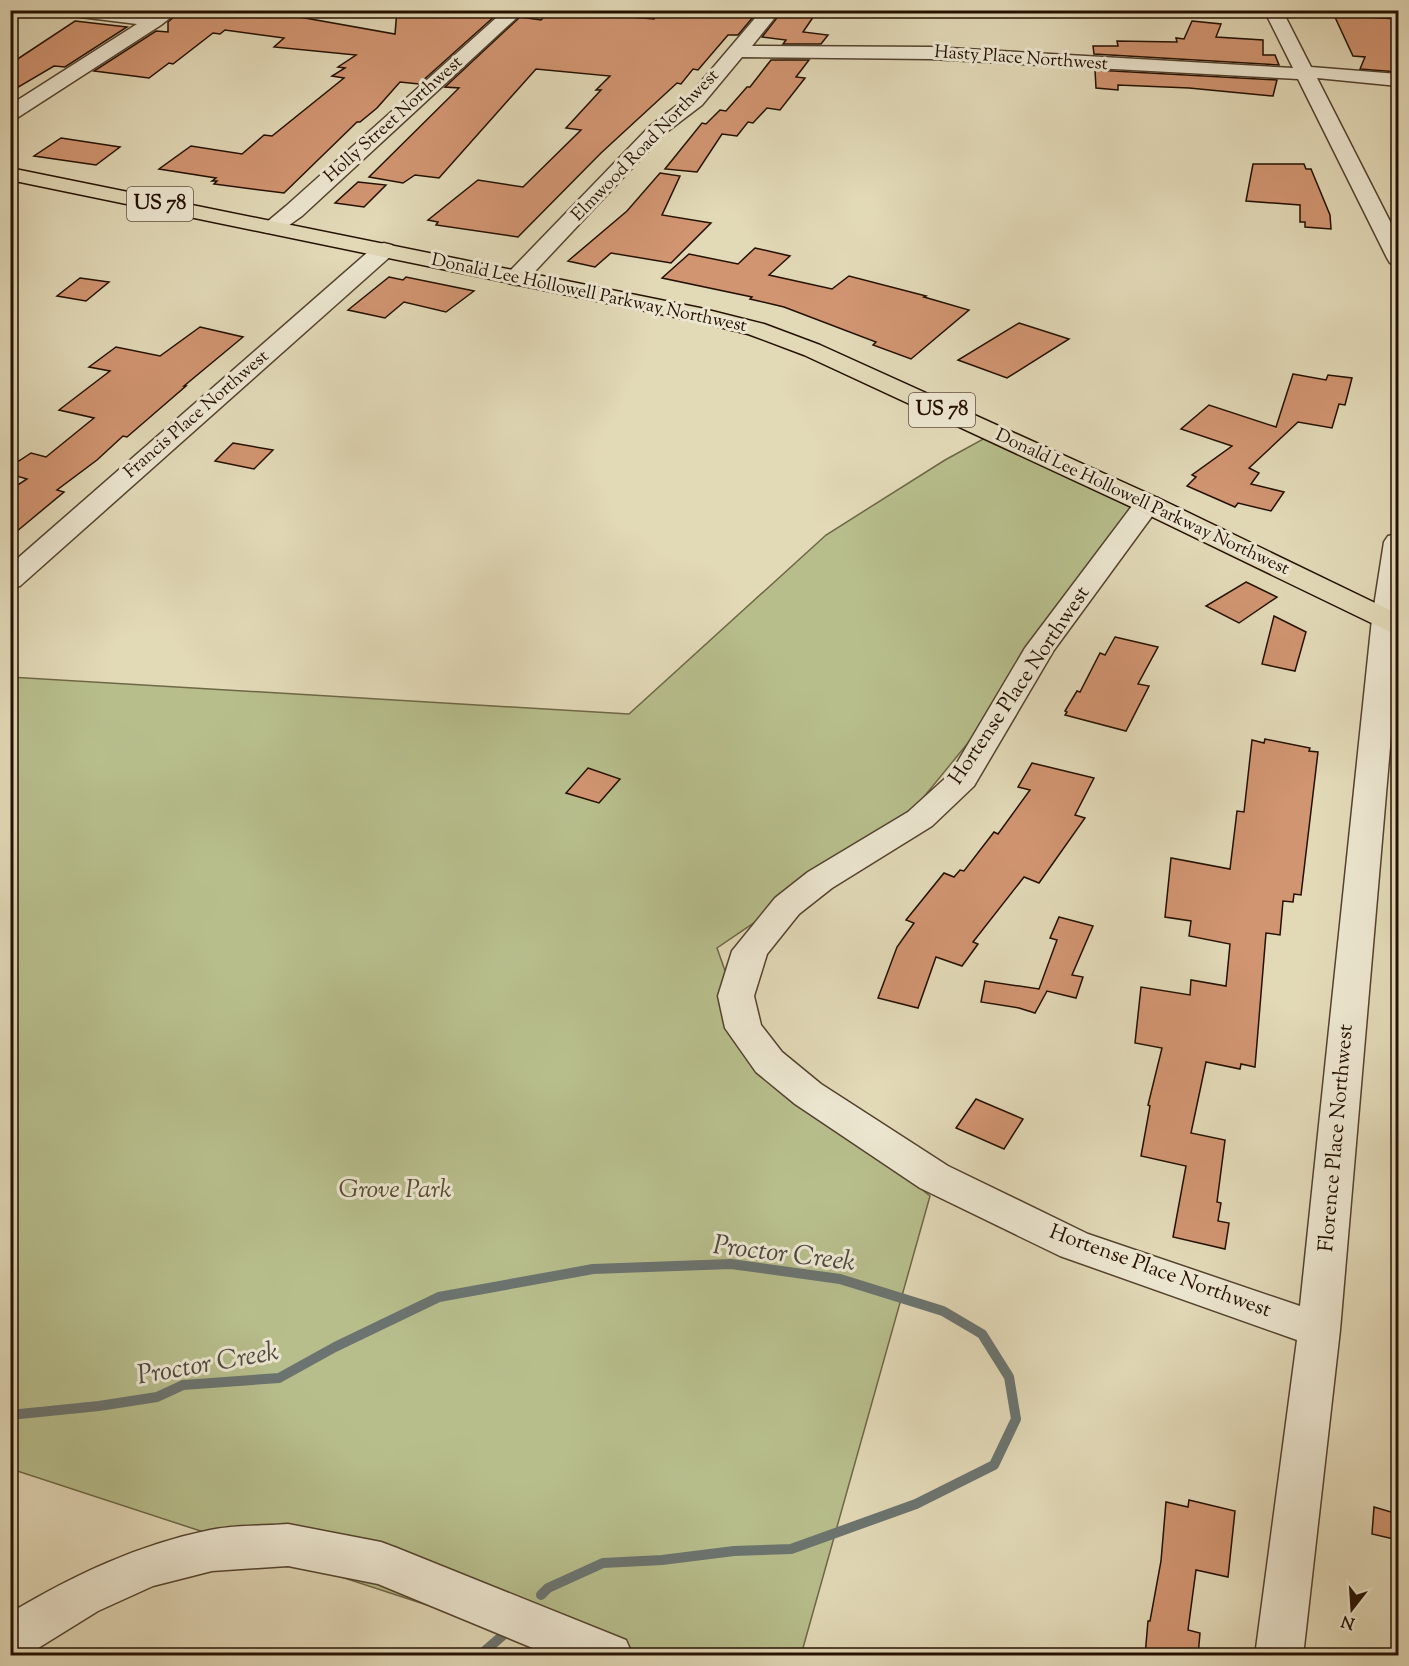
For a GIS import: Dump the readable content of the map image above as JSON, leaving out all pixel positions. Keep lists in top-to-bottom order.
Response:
{
  "streets": {
    "main road": ["US 78", "Donald Lee Hollowell Parkway Northwest"],
    "street": [
      "Hasty Place Northwest",
      "Holly Street Northwest",
      "Elmwood Road Northwest",
      "Francis Place Northwest",
      "Hortense Place Northwest",
      "Florence Place Northwest"
    ]
  },
  "crossings": [
    ["Hasty Place Northwest", "Elmwood Road Northwest"],
    ["Holly Street Northwest", "Donald Lee Hollowell Parkway Northwest"],
    ["Elmwood Road Northwest", "Donald Lee Hollowell Parkway Northwest"],
    ["Donald Lee Hollowell Parkway Northwest", "Francis Place Northwest"],
    ["Donald Lee Hollowell Parkway Northwest", "Hortense Place Northwest"],
    ["Donald Lee Hollowell Parkway Northwest", "Florence Place Northwest"],
    ["Hortense Place Northwest", "Florence Place Northwest"]
  ],
  "water": ["Proctor Creek"],
  "parks": ["Grove Park"],
  "north": "bottom"
}
